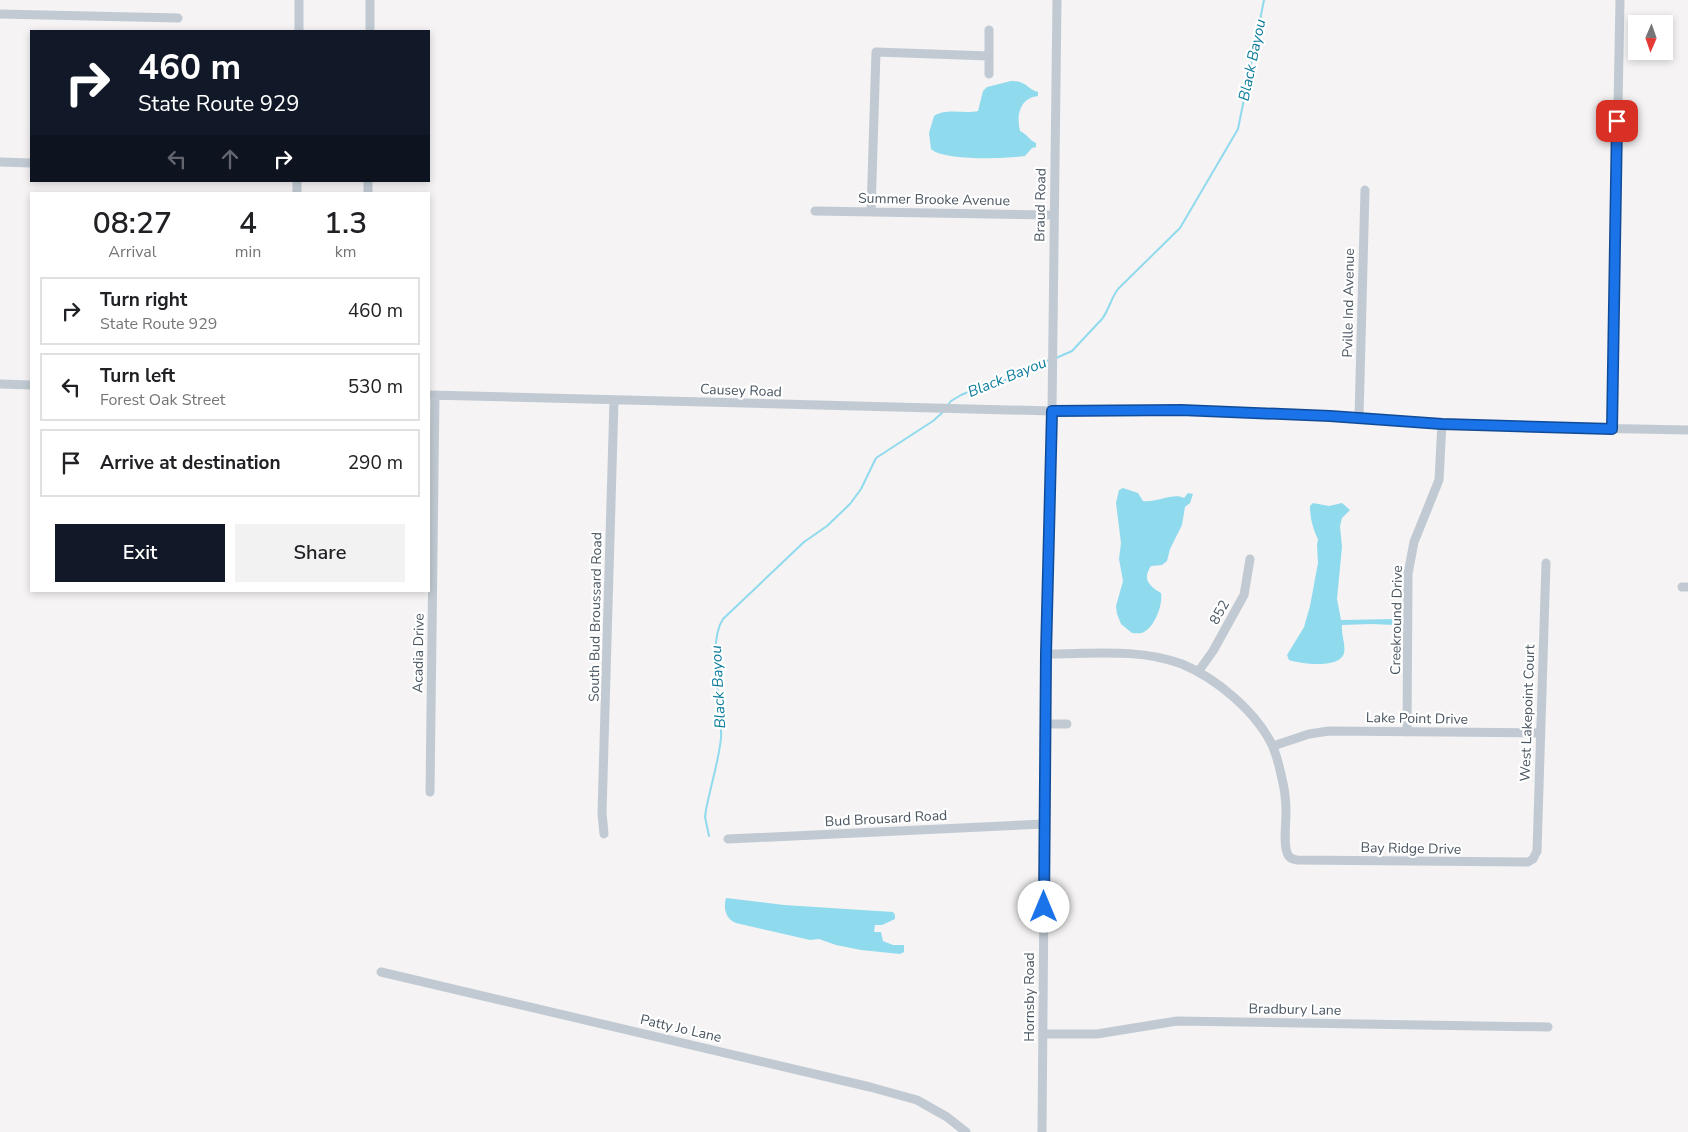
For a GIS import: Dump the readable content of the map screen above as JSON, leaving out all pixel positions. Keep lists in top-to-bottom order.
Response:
{
  "streets": {
    "street": [
      "Summer Brooke Avenue",
      "Braud Road",
      "Pville Ind Avenue",
      "Causey Road",
      "852",
      "South Bud Broussard Road",
      "Creekround Drive",
      "Acadia Drive",
      "West Lakepoint Court",
      "Lake Point Drive",
      "Bud Brousard Road",
      "Bay Ridge Drive",
      "Hornsby Road",
      "Bradbury Lane",
      "Patty Jo Lane"
    ]
  },
  "crossings": [
    ["Summer Brooke Avenue", "Braud Road"],
    ["Braud Road", "Causey Road"],
    ["Braud Road", "Hornsby Road"],
    ["Pville Ind Avenue", "Causey Road"],
    ["Causey Road", "South Bud Broussard Road"],
    ["Causey Road", "Creekround Drive"],
    ["Causey Road", "Acadia Drive"],
    ["Causey Road", "Hornsby Road"],
    ["Creekround Drive", "Lake Point Drive"],
    ["West Lakepoint Court", "Lake Point Drive"],
    ["West Lakepoint Court", "Bay Ridge Drive"],
    ["Lake Point Drive", "Bay Ridge Drive"],
    ["Bud Brousard Road", "Hornsby Road"],
    ["Hornsby Road", "Bradbury Lane"]
  ],
  "water": ["Black Bayou"],
  "north": "bottom",
  "page": {
    "turn": ["460 m", "State Route 929"],
    "eta": [
      "08:27",
      "Arrival",
      "4",
      "min",
      "1.3",
      "km"
    ],
    "list": [
      {
        "name": "Turn right",
        "note": "State Route 929",
        "value": "460 m"
      },
      {
        "name": "Turn left",
        "note": "Forest Oak Street",
        "value": "530 m"
      },
      {
        "name": "Arrive at destination",
        "value": "290 m"
      }
    ],
    "buttons": ["Exit", "Share"]
  }
}
